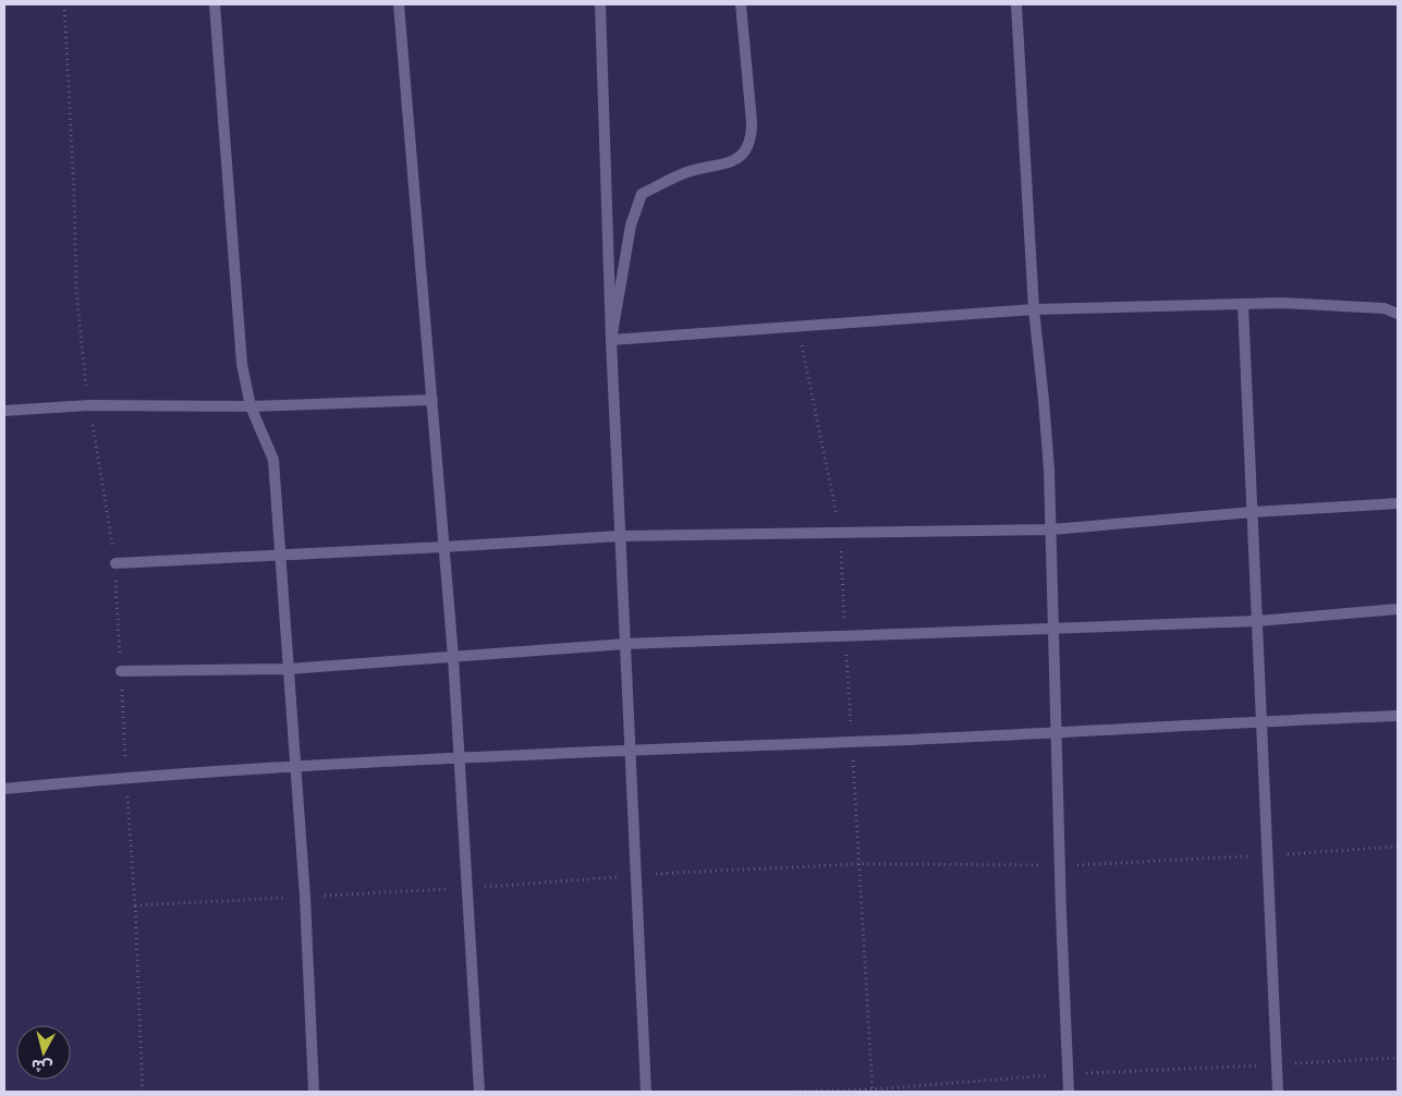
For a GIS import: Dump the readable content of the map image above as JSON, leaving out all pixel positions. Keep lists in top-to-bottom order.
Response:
{
  "north": "bottom"
}
